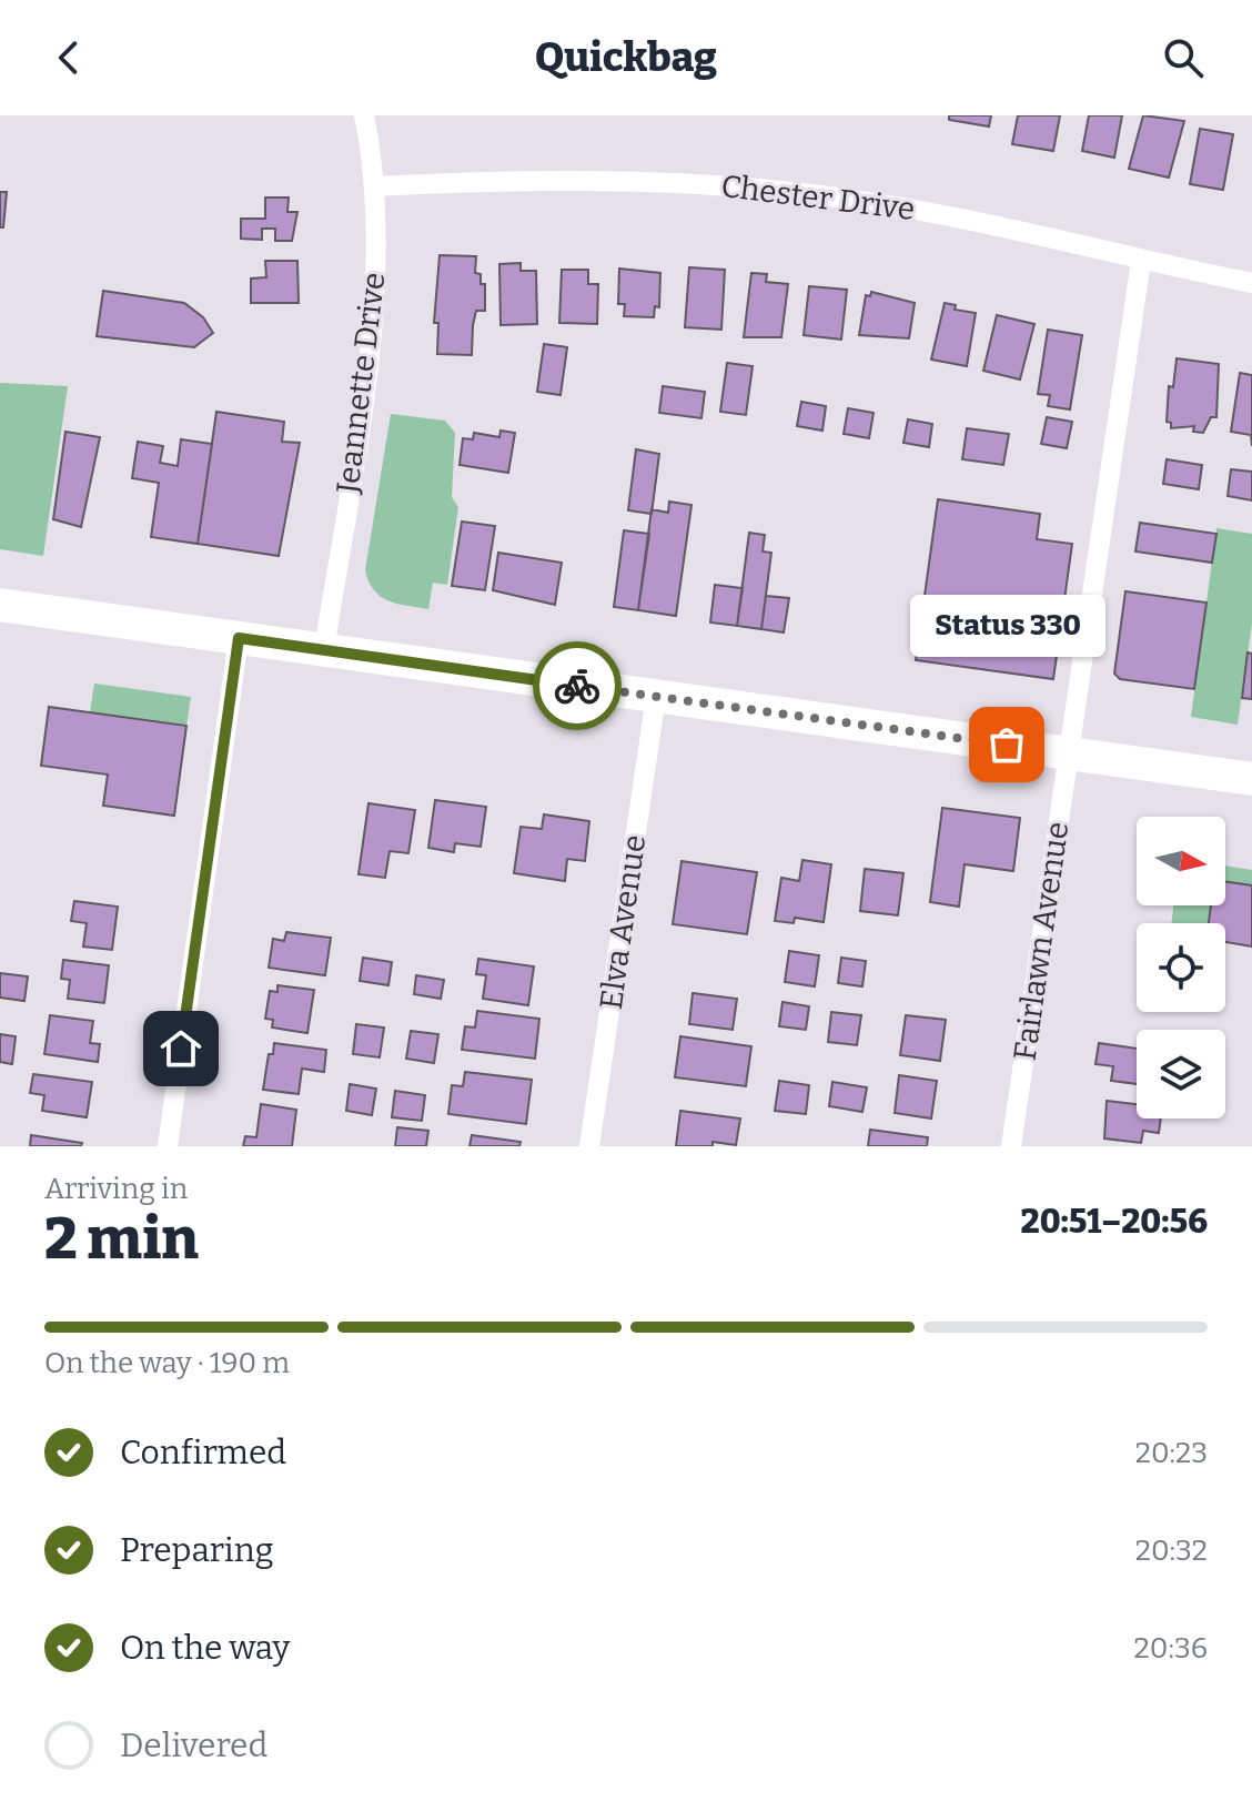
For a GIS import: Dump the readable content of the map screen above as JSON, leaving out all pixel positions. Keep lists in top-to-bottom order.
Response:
{
  "streets": {
    "street": [
      "Chester Drive",
      "Jeannette Drive",
      "Elva Avenue",
      "Fairlawn Avenue"
    ]
  },
  "crossings": [
    ["Chester Drive", "Jeannette Drive"],
    ["Chester Drive", "Fairlawn Avenue"]
  ],
  "places": ["Status 330"],
  "north": "right",
  "page": {
    "header": "Quickbag",
    "bubble": "Status 330",
    "heading": ["2 min", "Arriving in", "20:51–20:56"],
    "bar": "On the way · 190 m",
    "list": [
      ["Confirmed", "20:23"],
      ["Preparing", "20:32"],
      ["On the way", "20:36"],
      "Delivered"
    ]
  }
}
